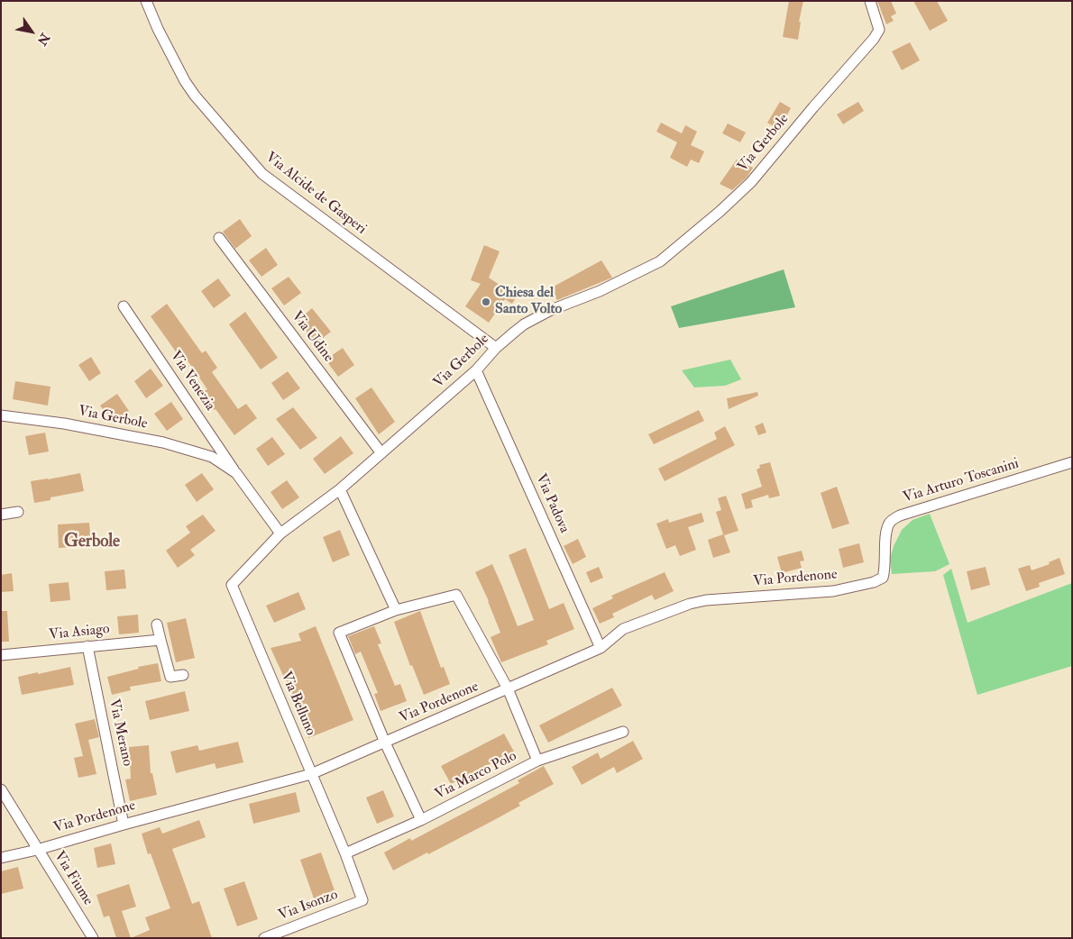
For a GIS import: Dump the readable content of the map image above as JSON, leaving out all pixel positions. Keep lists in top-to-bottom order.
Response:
{
  "streets": {
    "street": [
      "Via Gerbole",
      "Via Alcide de Gasperi",
      "Via Udine",
      "Via Venezia",
      "Via Arturo Toscanini",
      "Via Padova",
      "Via Pordenone",
      "Via Asiago",
      "Via Belluno",
      "Via Merano",
      "Via Marco Polo",
      "Via Fiume",
      "Via Isonzo"
    ]
  },
  "crossings": [
    ["Via Gerbole", "Via Alcide de Gasperi"],
    ["Via Gerbole", "Via Udine"],
    ["Via Gerbole", "Via Venezia"],
    ["Via Gerbole", "Via Padova"],
    ["Via Gerbole", "Via Belluno"],
    ["Via Arturo Toscanini", "Via Pordenone"],
    ["Via Padova", "Via Pordenone"],
    ["Via Pordenone", "Via Belluno"],
    ["Via Pordenone", "Via Merano"],
    ["Via Pordenone", "Via Fiume"],
    ["Via Asiago", "Via Merano"],
    ["Via Belluno", "Via Marco Polo"],
    ["Via Belluno", "Via Isonzo"]
  ],
  "districts": ["Gerbole"],
  "places": ["Chiesa del Santo Volto"],
  "north": "bottom right"
}
